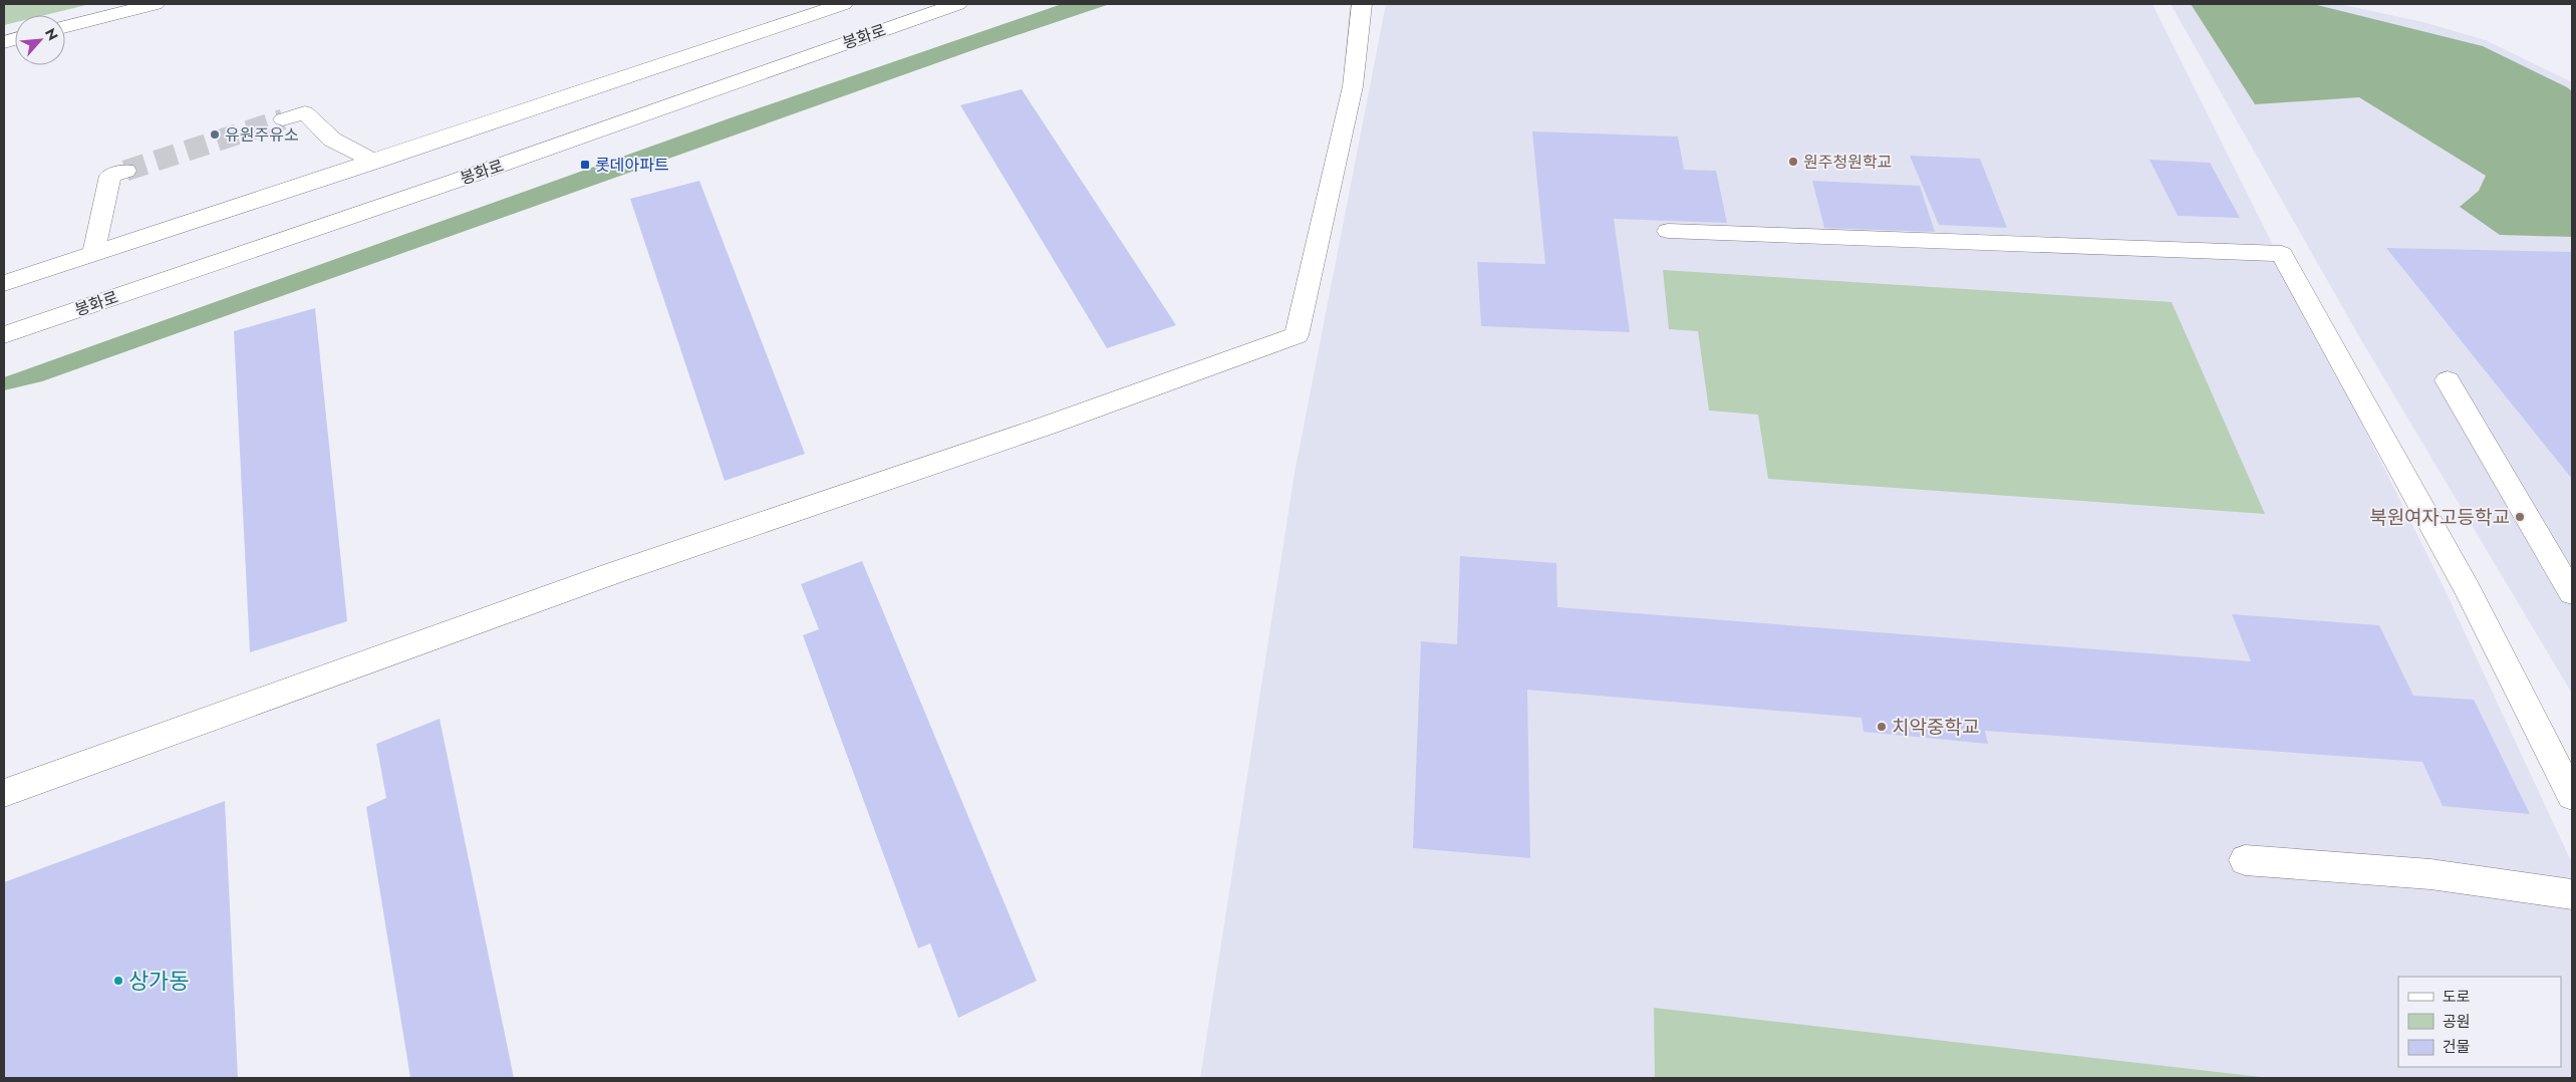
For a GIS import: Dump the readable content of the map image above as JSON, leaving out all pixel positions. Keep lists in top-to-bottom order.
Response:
{
  "streets": {
    "street": ["봉화로"]
  },
  "places": {
    "other": [
      "유원주유소",
      "원주청원학교",
      "북원여자고등학교",
      "치악중학교",
      "상가동"
    ],
    "transit": ["롯데아파트"]
  },
  "legend": ["도로", "공원", "건물"],
  "north": "top right"
}
